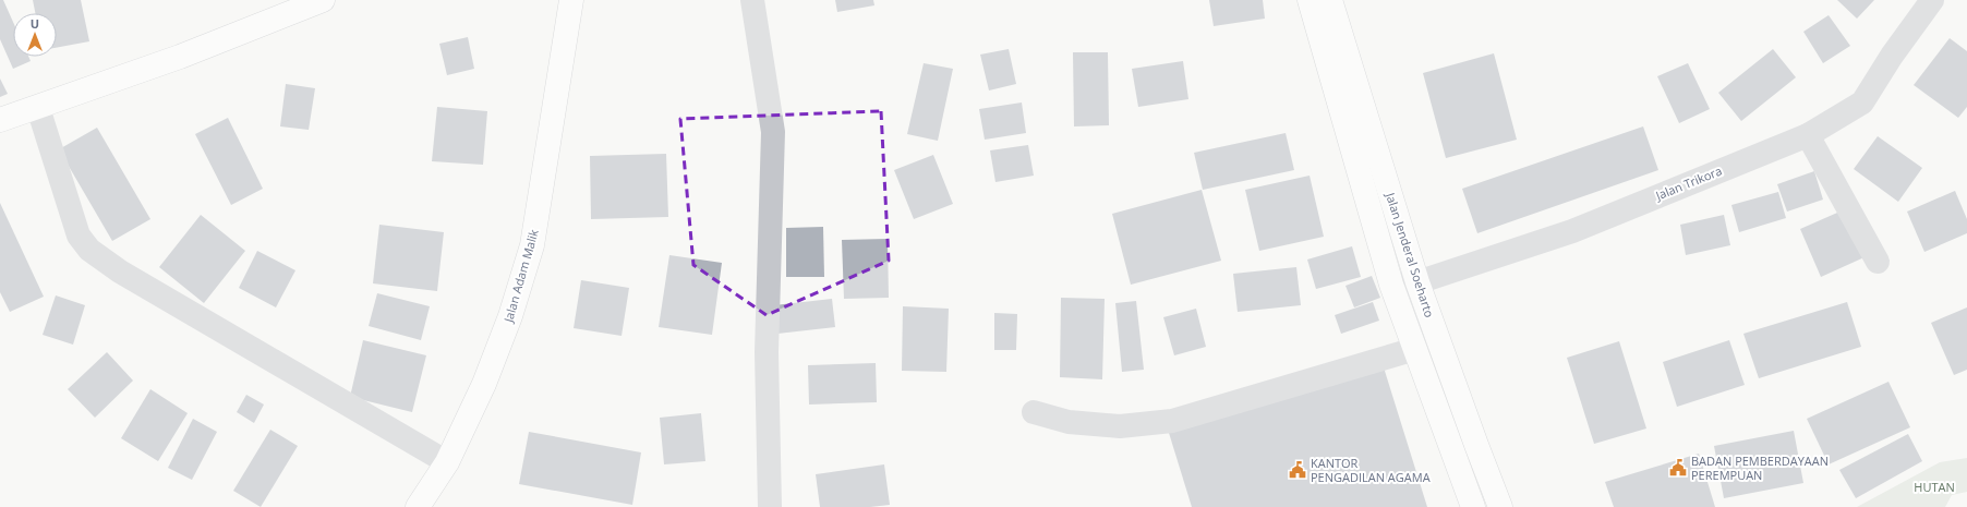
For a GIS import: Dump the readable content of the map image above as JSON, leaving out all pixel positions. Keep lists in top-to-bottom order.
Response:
{
  "streets": {
    "main road": ["Jalan Jenderal Soeharto", "Jalan Adam Malik"],
    "street": ["Jalan Trikora"]
  },
  "crossings": [
    ["Jalan Trikora", "Jalan Jenderal Soeharto"]
  ],
  "parks": ["HUTAN"],
  "places": {
    "public building": ["BADAN PEMBERDAYAAN PEREMPUAN", "KANTOR PENGADILAN AGAMA"]
  },
  "north": "top"
}
